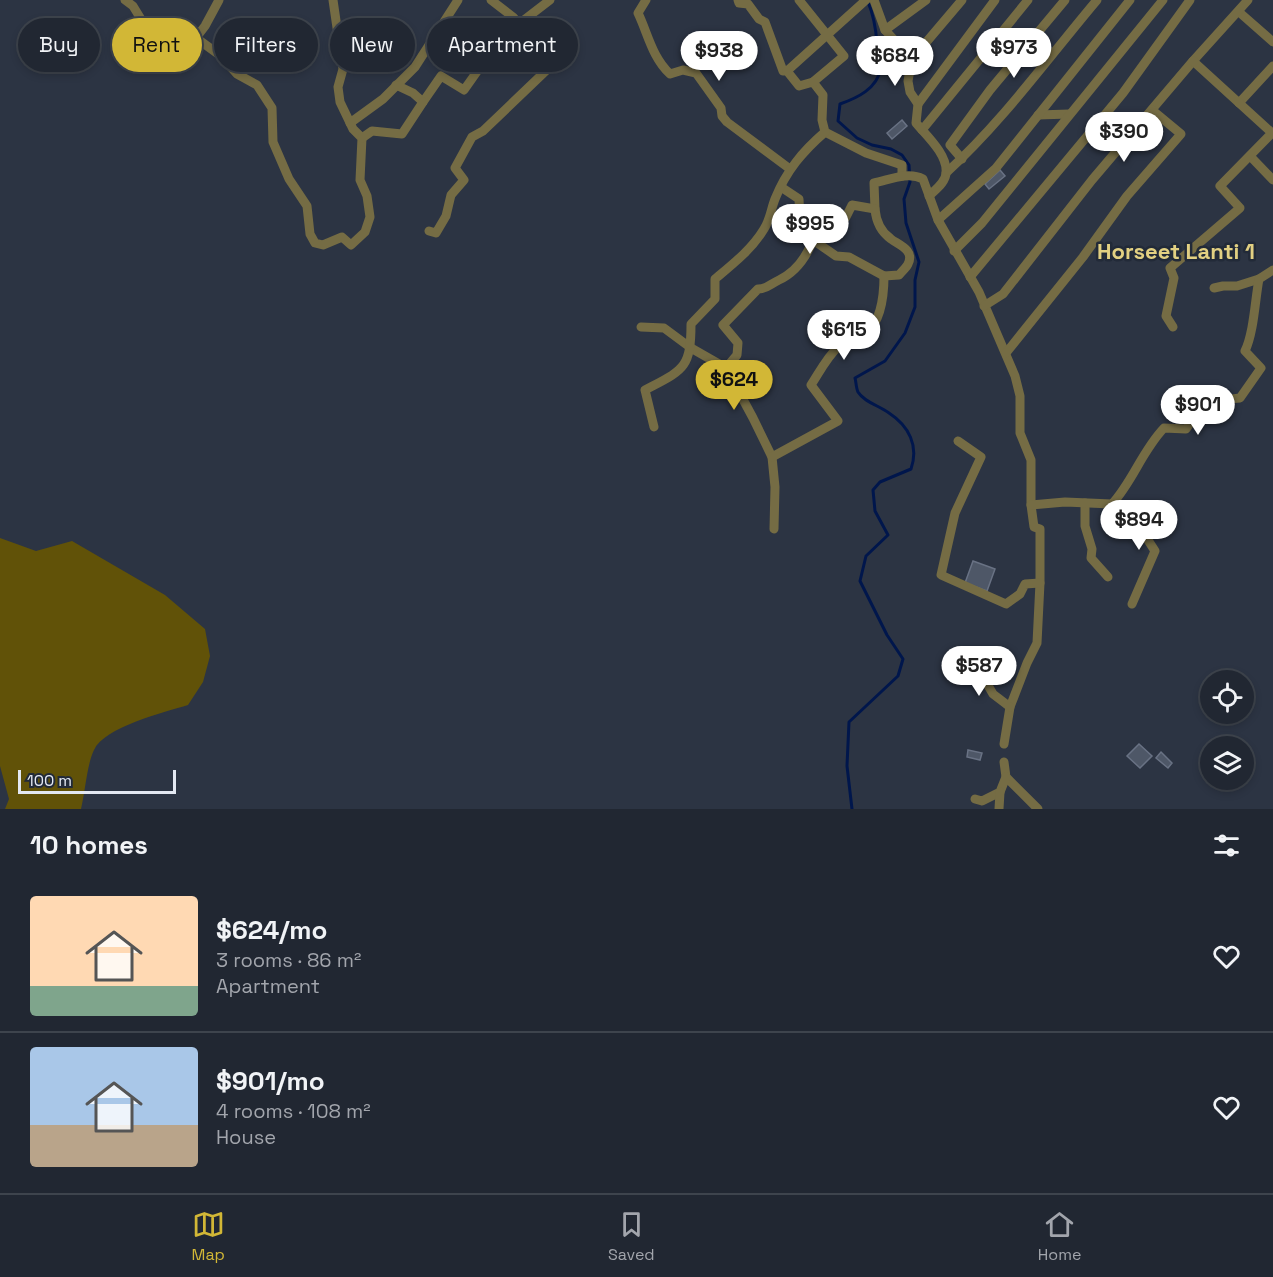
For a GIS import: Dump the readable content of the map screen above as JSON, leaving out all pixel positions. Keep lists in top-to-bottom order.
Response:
{
  "districts": ["Horseet Lanti 1"],
  "scale_bar": "100 m",
  "page": {
    "chip": [
      "Buy",
      "Rent",
      "Filters",
      "New",
      "Apartment"
    ],
    "price": [
      "$973",
      "$938",
      "$684",
      "$390",
      "$995",
      "$615",
      "$624",
      "$901",
      "$894",
      "$587"
    ],
    "scale": "100 m",
    "heading": "10 homes",
    "list": [
      {
        "name": "$624/mo",
        "note": "3 rooms · 86 m² · Apartment"
      },
      {
        "name": "$901/mo",
        "note": "4 rooms · 108 m² · House"
      }
    ],
    "tabs": ["Map", "Saved", "Home"]
  }
}
